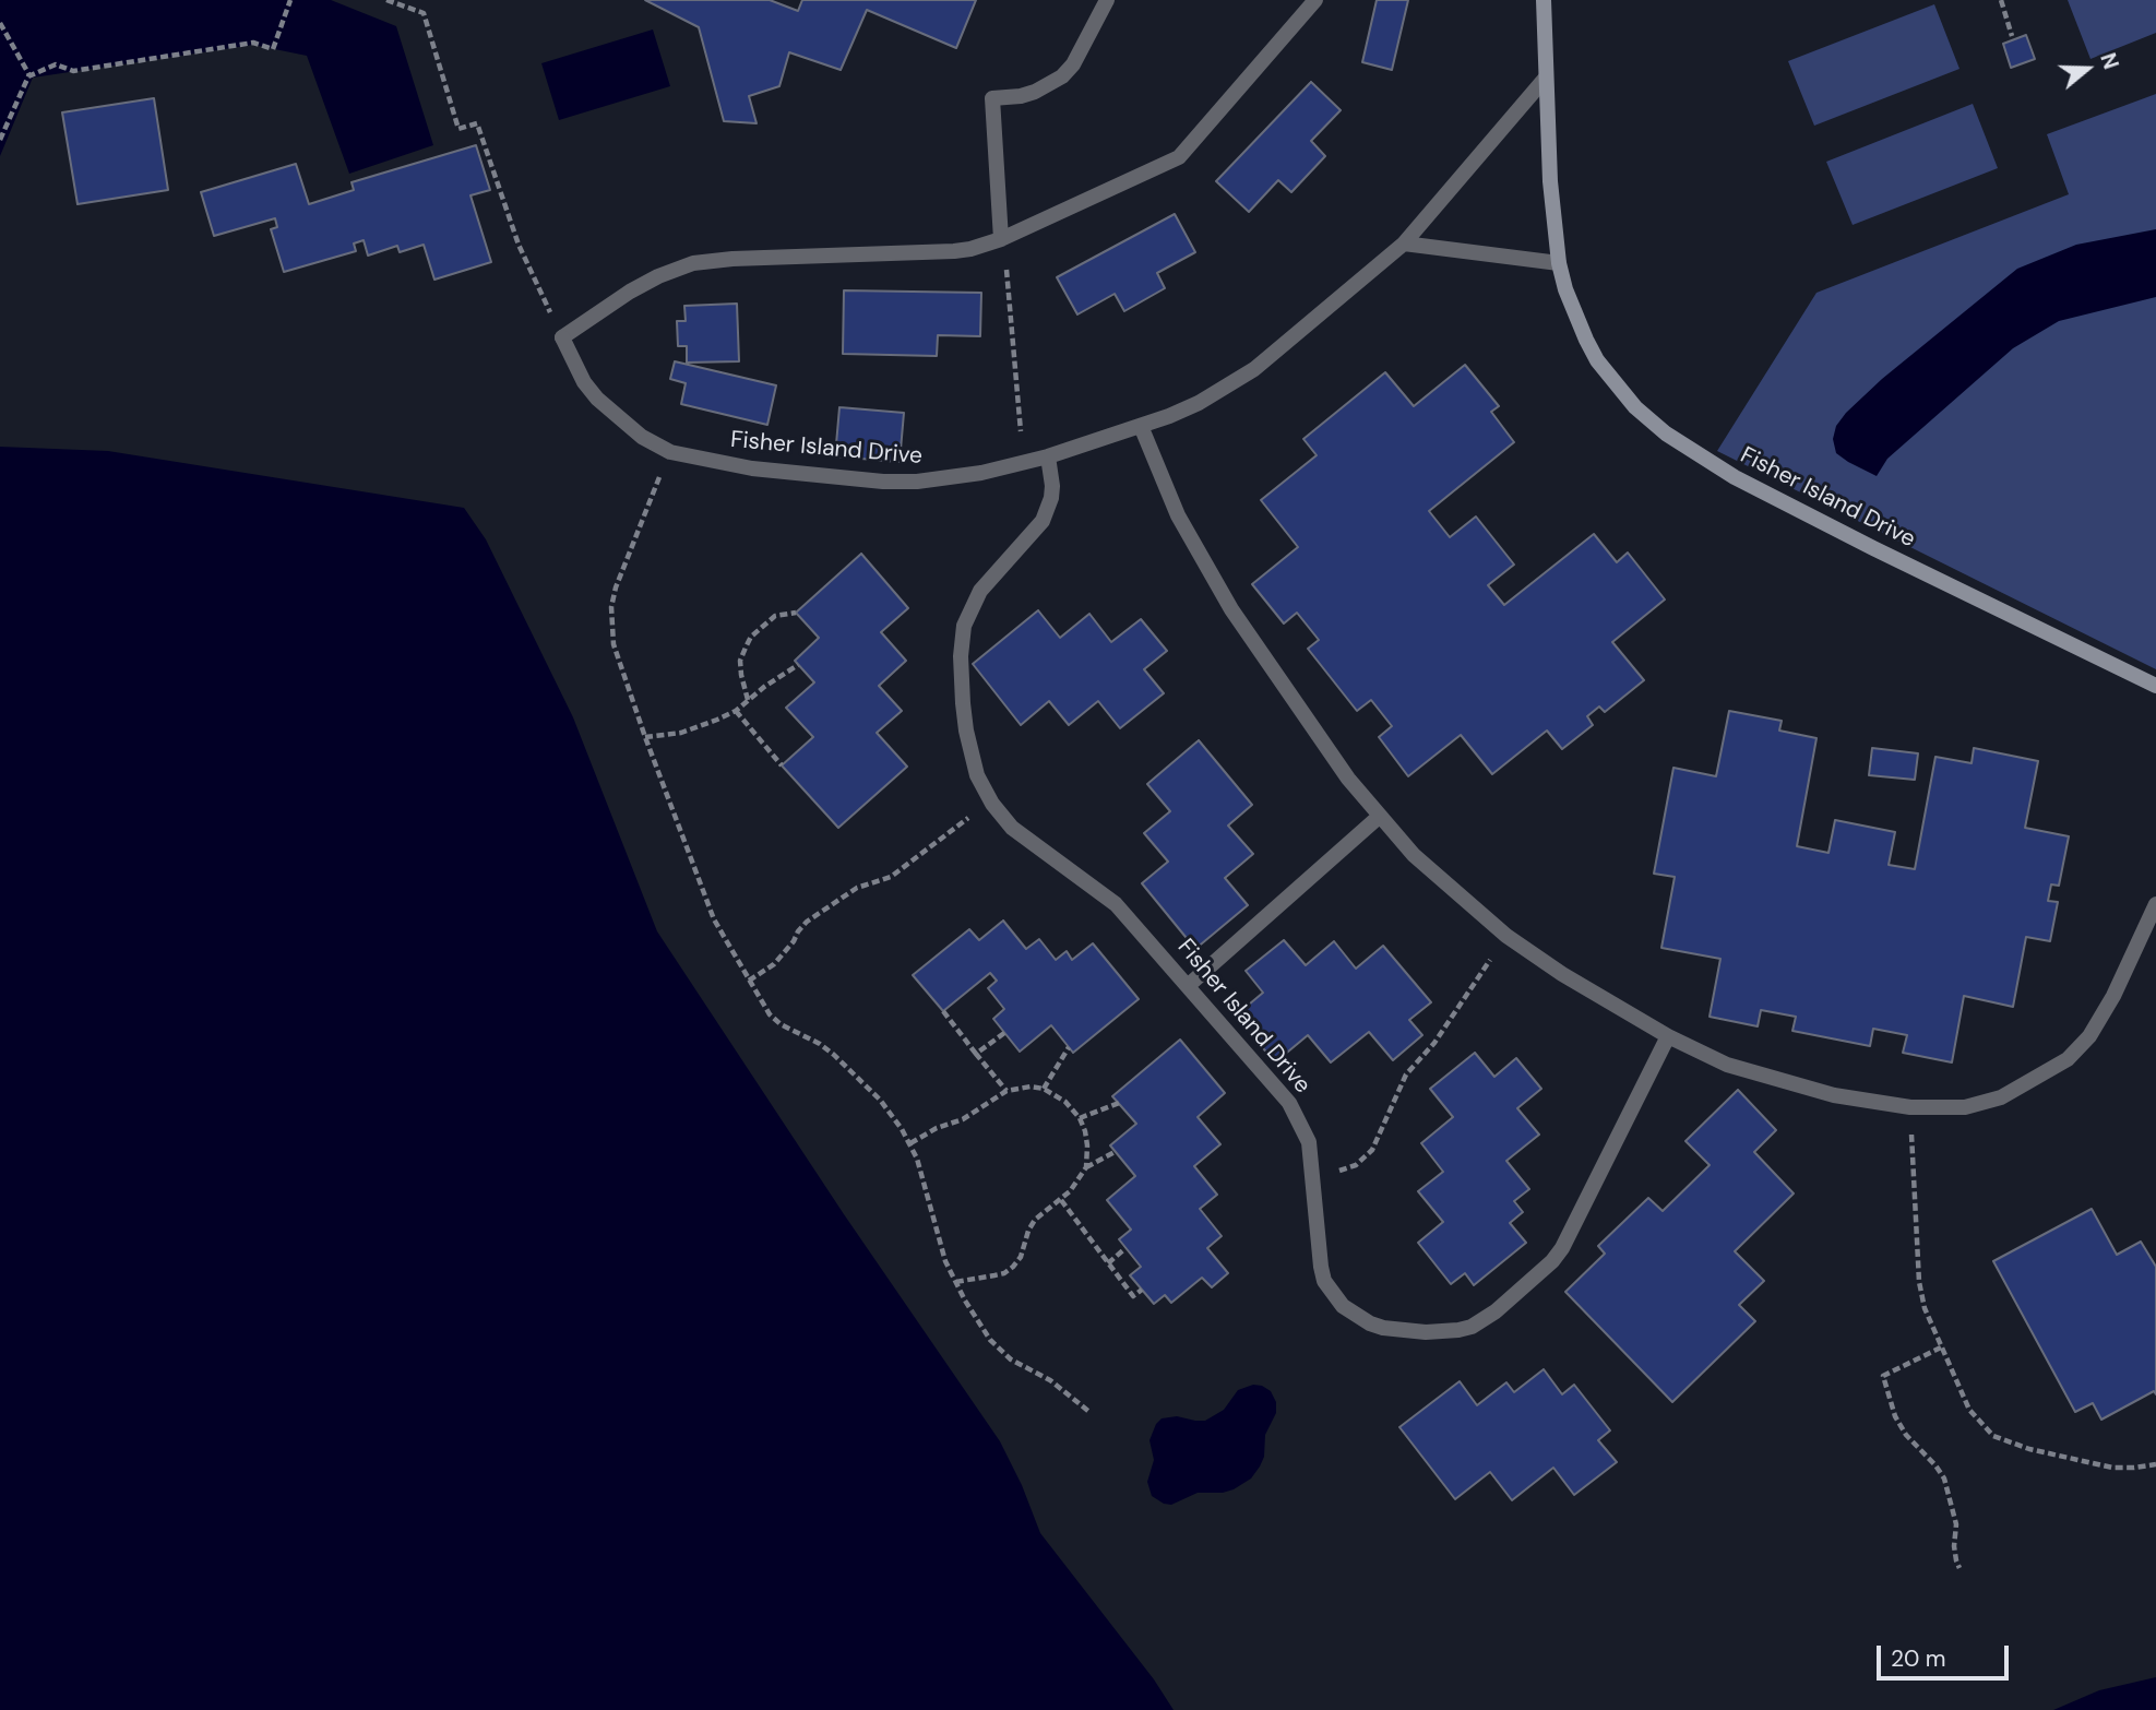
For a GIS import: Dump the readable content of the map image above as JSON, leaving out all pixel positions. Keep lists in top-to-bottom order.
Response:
{
  "streets": {
    "street": ["Fisher Island Drive"]
  },
  "scale_bar": "20 m",
  "north": "right"
}
